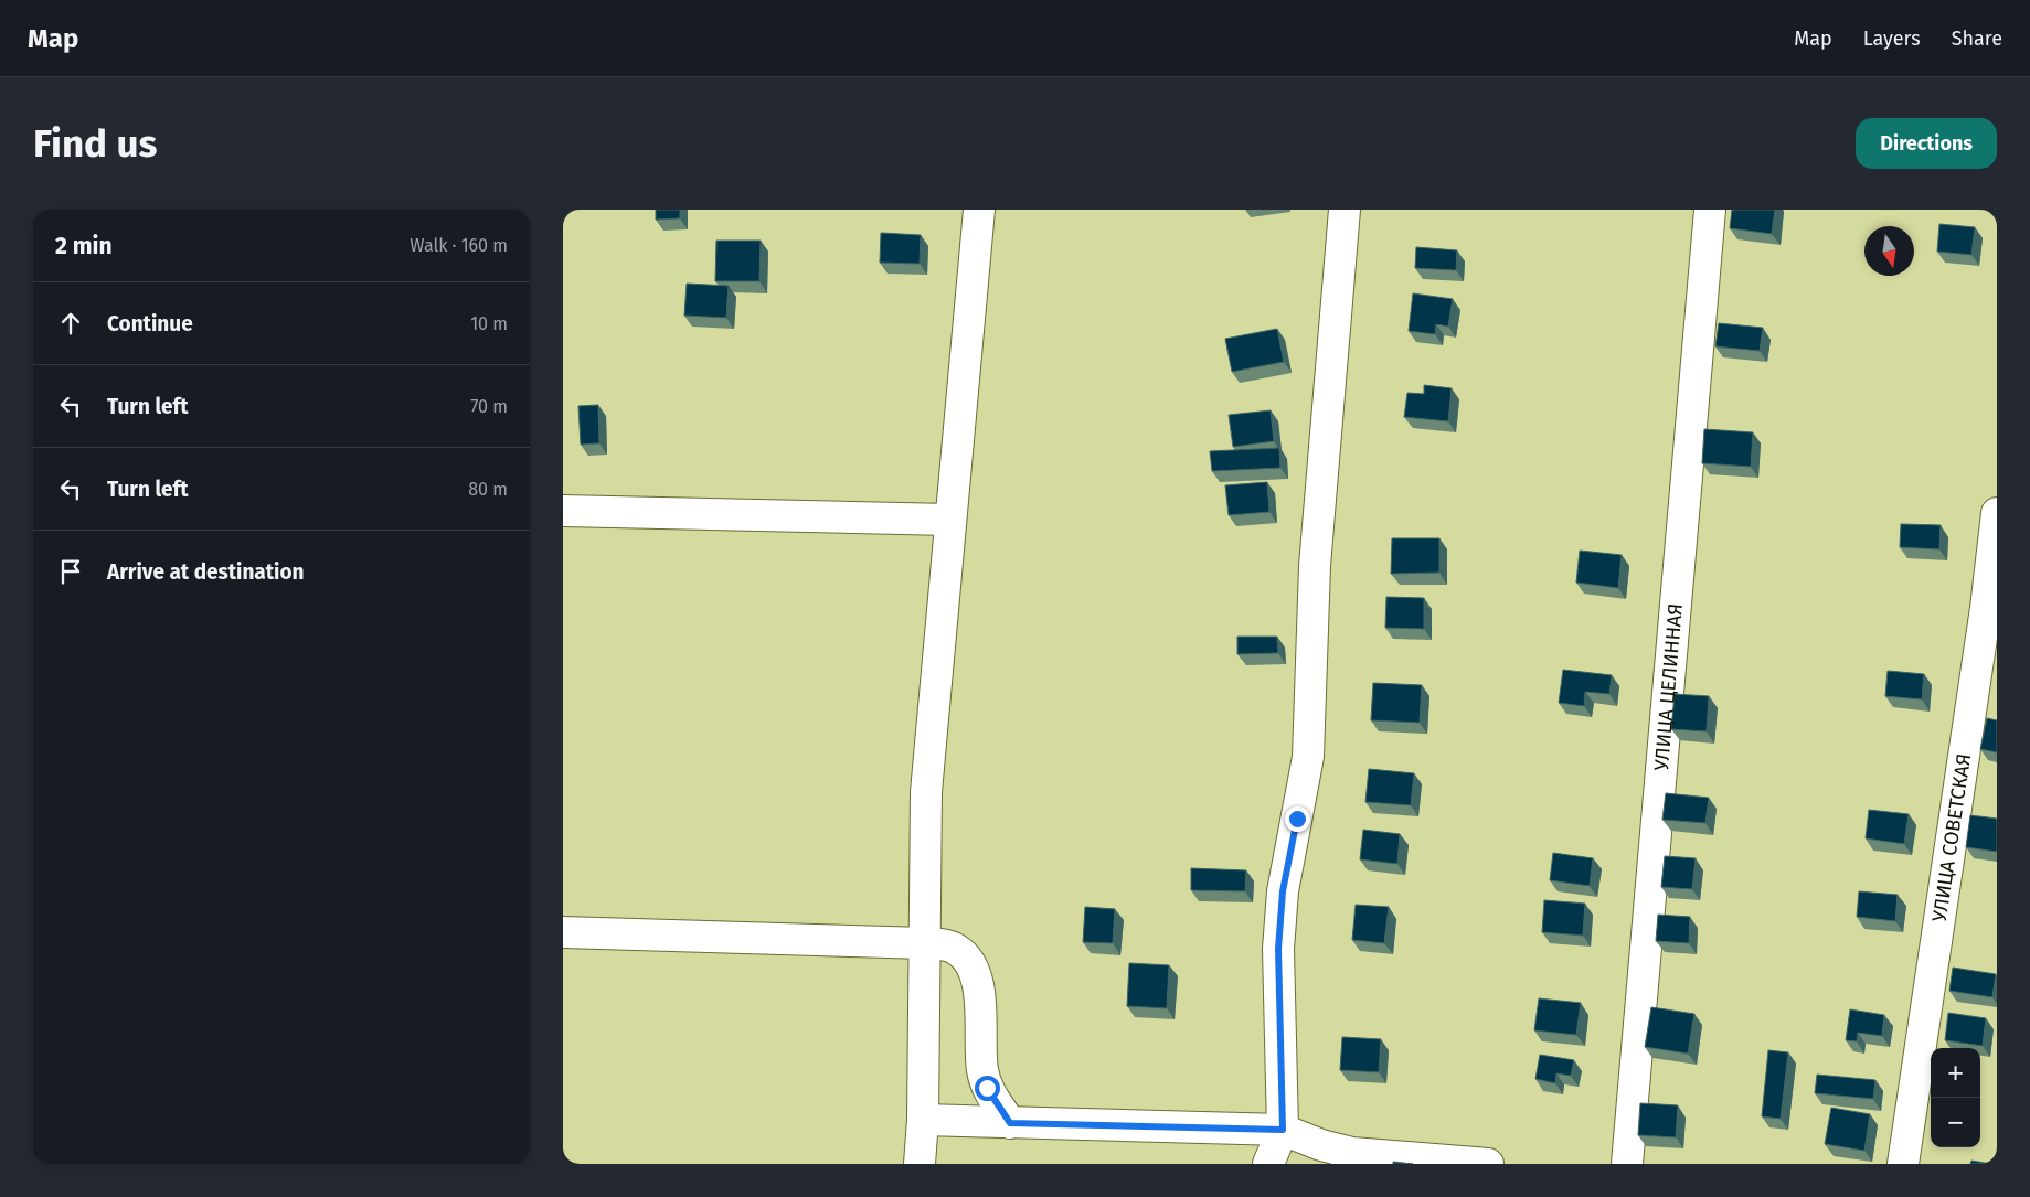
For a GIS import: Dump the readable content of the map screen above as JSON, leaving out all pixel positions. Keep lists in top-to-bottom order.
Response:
{
  "streets": {
    "street": ["УЛИЦА ЦЕЛИННАЯ", "УЛИЦА СОВЕТСКАЯ"]
  },
  "north": "bottom",
  "page": {
    "header": "Map",
    "nav": ["Map", "Layers", "Share"],
    "buttons": "Directions",
    "title": "Find us",
    "heading": ["2 min", "Walk · 160 m"],
    "list": [
      ["Continue", "10 m"],
      ["Turn left", "70 m"],
      ["Turn left", "80 m"],
      "Arrive at destination"
    ],
    "map_buttons": ["+", "−"]
  }
}
